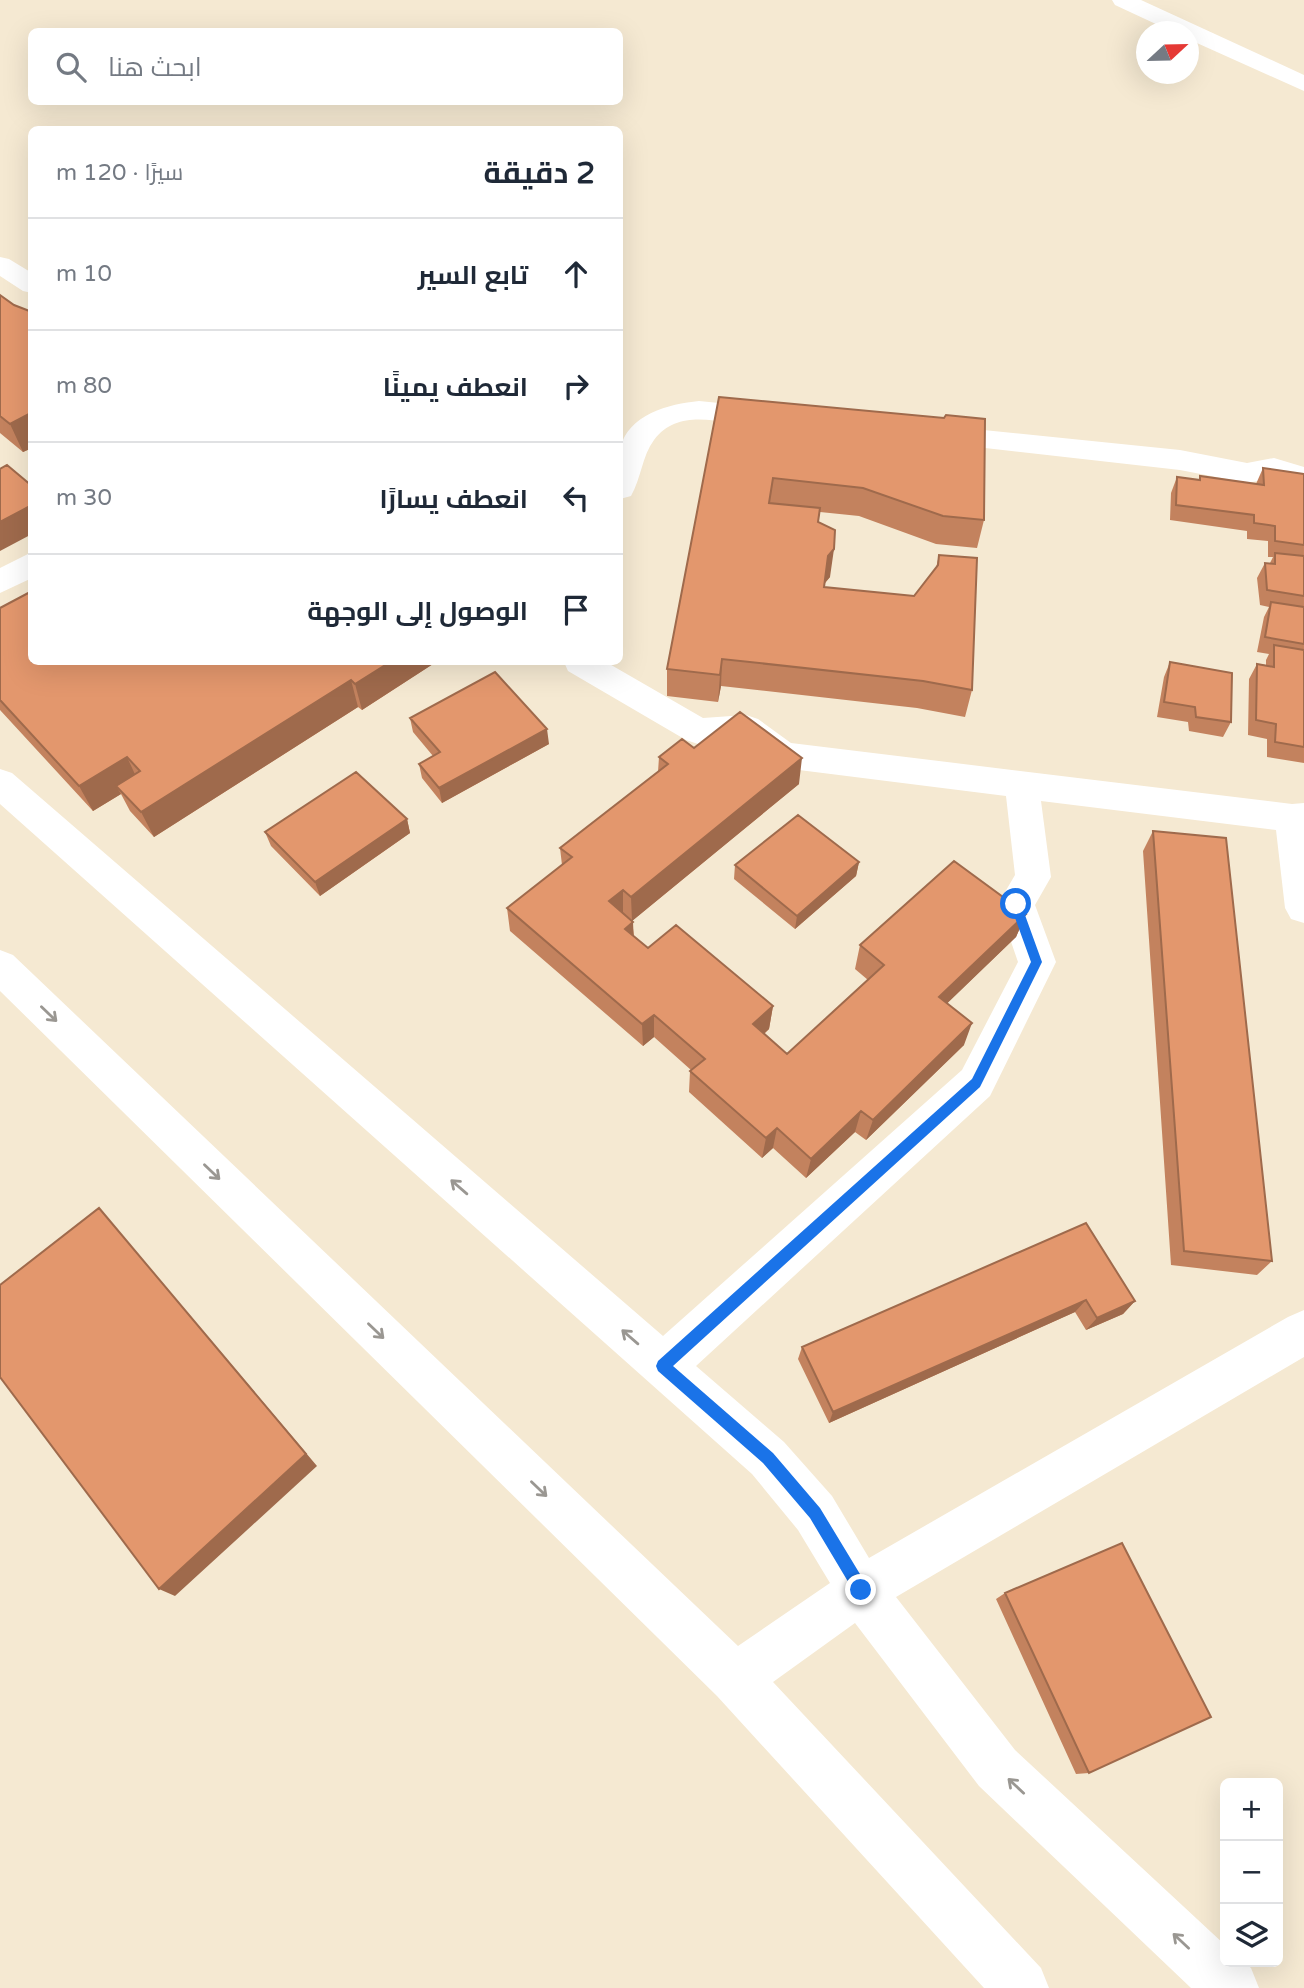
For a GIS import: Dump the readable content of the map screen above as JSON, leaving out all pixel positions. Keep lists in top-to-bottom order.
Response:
{
  "north": "right",
  "page": {
    "search": "ابحث هنا",
    "heading": ["2 دقيقة", "سيرًا · 120 m"],
    "list": [
      ["تابع السير", "10 m"],
      ["انعطف يمينًا", "80 m"],
      ["انعطف يسارًا", "30 m"],
      "الوصول إلى الوجهة"
    ],
    "map_buttons": ["+", "−"]
  }
}
